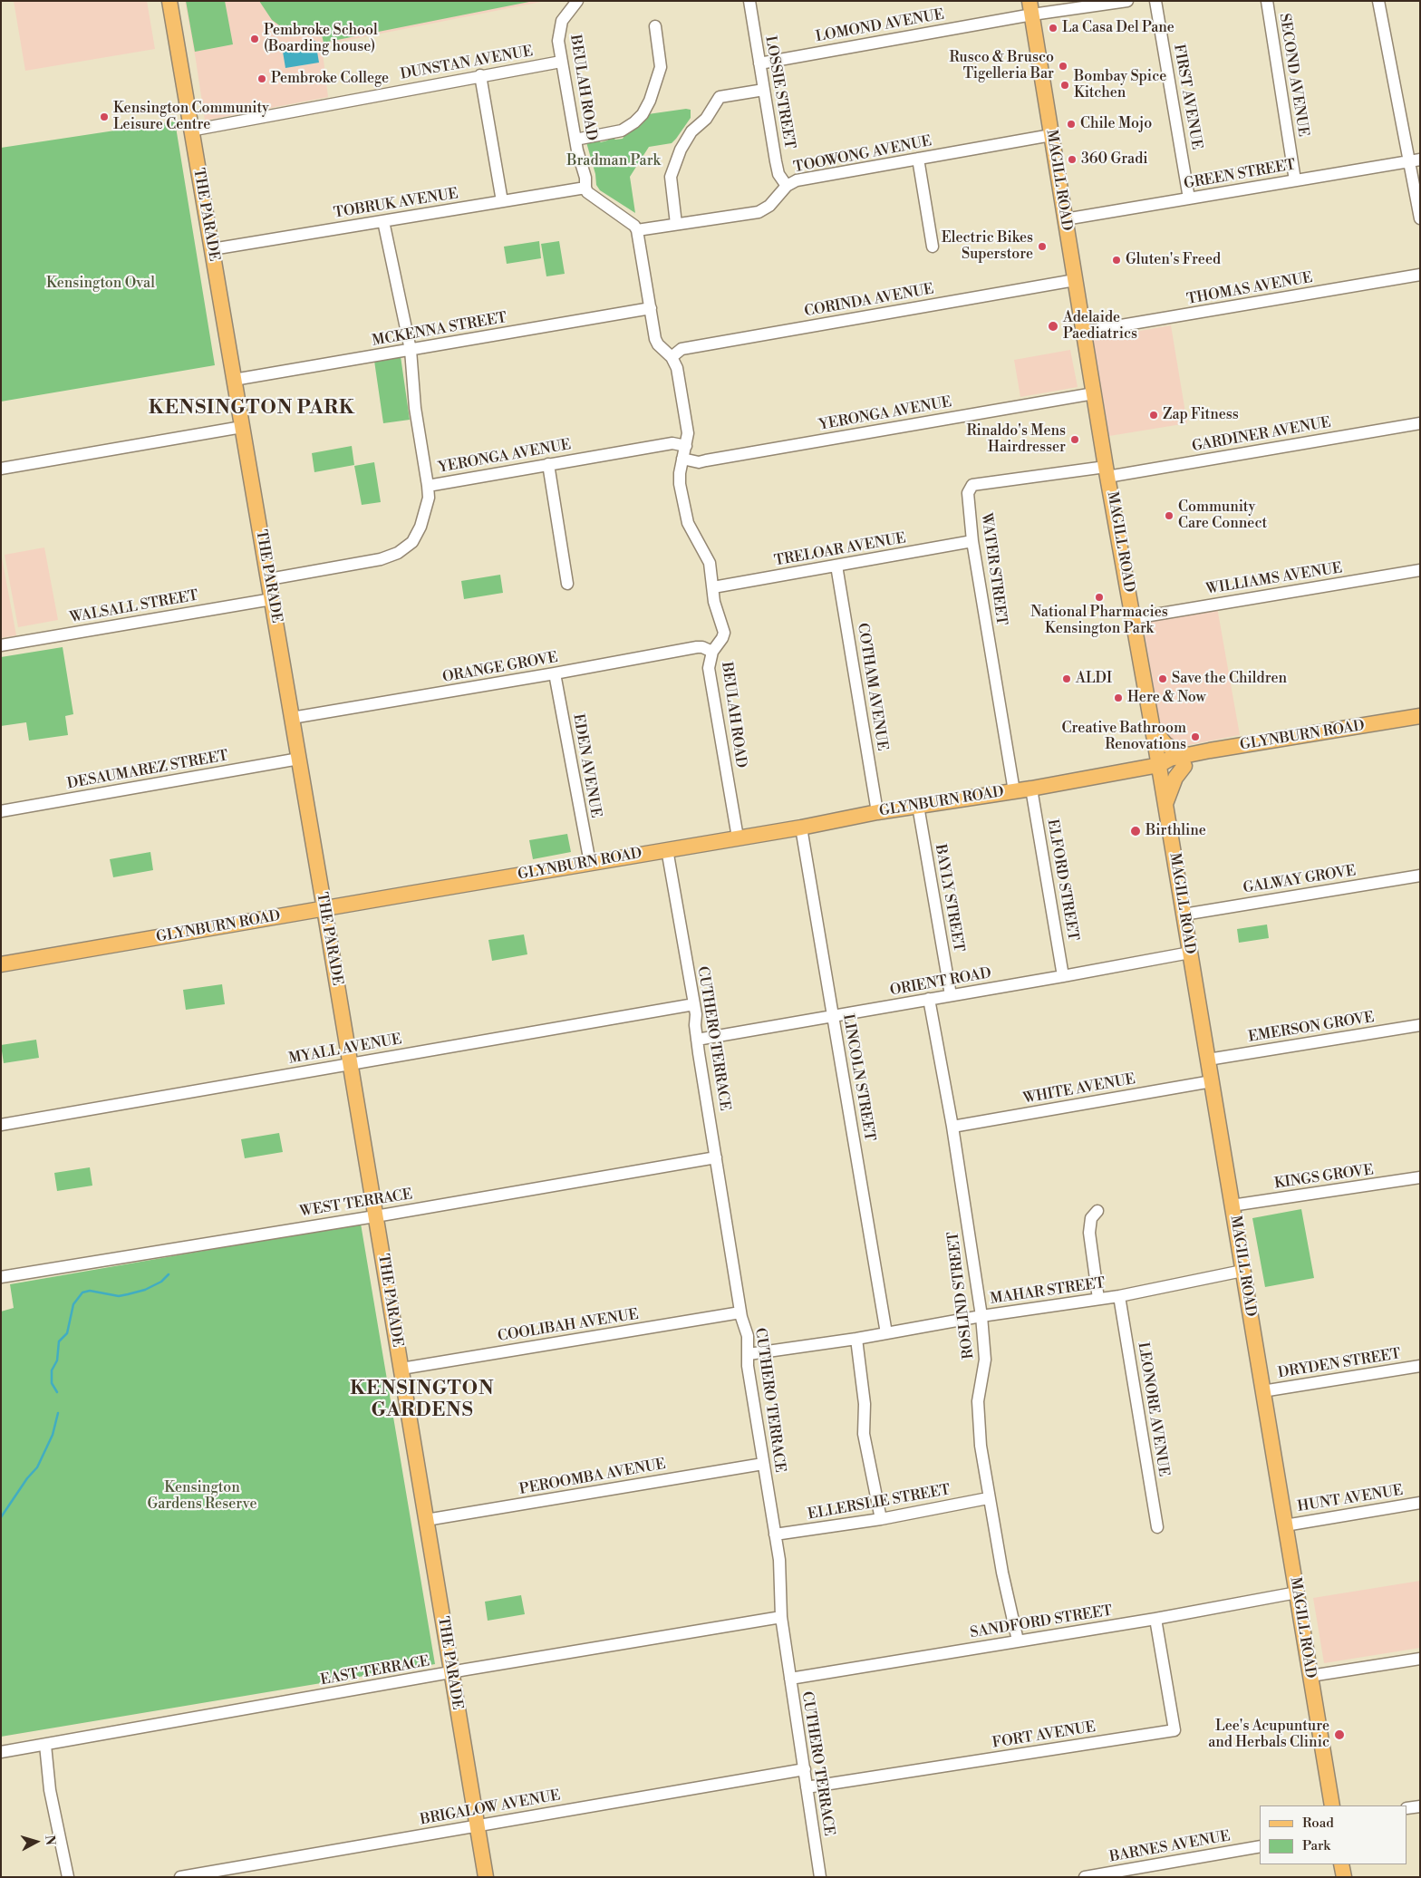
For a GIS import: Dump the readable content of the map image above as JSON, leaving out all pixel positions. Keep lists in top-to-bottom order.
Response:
{
  "streets": {
    "main road": ["MAGILL ROAD", "THE PARADE", "GLYNBURN ROAD"],
    "street": [
      "LOMOND AVENUE",
      "DUNSTAN AVENUE",
      "SECOND AVENUE",
      "BEULAH ROAD",
      "LOSSIE STREET",
      "FIRST AVENUE",
      "TOOWONG AVENUE",
      "GREEN STREET",
      "TOBRUK AVENUE",
      "THOMAS AVENUE",
      "CORINDA AVENUE",
      "MCKENNA STREET",
      "YERONGA AVENUE",
      "GARDINER AVENUE",
      "TRELOAR AVENUE",
      "WATER STREET",
      "WILLIAMS AVENUE",
      "WALSALL STREET",
      "ORANGE GROVE",
      "COTHAM AVENUE",
      "EDEN AVENUE",
      "DESAUMAREZ STREET",
      "ELFORD STREET",
      "GALWAY GROVE",
      "BAYLY STREET",
      "ORIENT ROAD",
      "EMERSON GROVE",
      "CUTHERO TERRACE",
      "MYALL AVENUE",
      "LINCOLN STREET",
      "WHITE AVENUE",
      "KINGS GROVE",
      "WEST TERRACE",
      "MAHAR STREET",
      "ROSLIND STREET",
      "COOLIBAH AVENUE",
      "DRYDEN STREET",
      "LEONORE AVENUE",
      "PEROOMBA AVENUE",
      "HUNT AVENUE",
      "ELLERSLIE STREET",
      "SANDFORD STREET",
      "EAST TERRACE",
      "FORT AVENUE",
      "BRIGALOW AVENUE",
      "BARNES AVENUE"
    ]
  },
  "crossings": [
    ["LOMOND AVENUE", "LOSSIE STREET"],
    ["LOMOND AVENUE", "MAGILL ROAD"],
    ["DUNSTAN AVENUE", "BEULAH ROAD"],
    ["DUNSTAN AVENUE", "THE PARADE"],
    ["SECOND AVENUE", "GREEN STREET"],
    ["BEULAH ROAD", "TOOWONG AVENUE"],
    ["BEULAH ROAD", "TOBRUK AVENUE"],
    ["BEULAH ROAD", "CORINDA AVENUE"],
    ["BEULAH ROAD", "MCKENNA STREET"],
    ["BEULAH ROAD", "YERONGA AVENUE"],
    ["BEULAH ROAD", "TRELOAR AVENUE"],
    ["BEULAH ROAD", "ORANGE GROVE"],
    ["BEULAH ROAD", "GLYNBURN ROAD"],
    ["LOSSIE STREET", "TOOWONG AVENUE"],
    ["FIRST AVENUE", "GREEN STREET"],
    ["TOOWONG AVENUE", "MAGILL ROAD"],
    ["GREEN STREET", "MAGILL ROAD"],
    ["MAGILL ROAD", "THOMAS AVENUE"],
    ["MAGILL ROAD", "CORINDA AVENUE"],
    ["MAGILL ROAD", "YERONGA AVENUE"],
    ["MAGILL ROAD", "GARDINER AVENUE"],
    ["MAGILL ROAD", "WATER STREET"],
    ["MAGILL ROAD", "WILLIAMS AVENUE"],
    ["MAGILL ROAD", "GLYNBURN ROAD"],
    ["MAGILL ROAD", "GALWAY GROVE"],
    ["MAGILL ROAD", "ORIENT ROAD"],
    ["MAGILL ROAD", "EMERSON GROVE"],
    ["MAGILL ROAD", "WHITE AVENUE"],
    ["MAGILL ROAD", "KINGS GROVE"],
    ["MAGILL ROAD", "MAHAR STREET"],
    ["MAGILL ROAD", "DRYDEN STREET"],
    ["MAGILL ROAD", "HUNT AVENUE"],
    ["MAGILL ROAD", "SANDFORD STREET"],
    ["TOBRUK AVENUE", "THE PARADE"],
    ["THE PARADE", "MCKENNA STREET"],
    ["THE PARADE", "YERONGA AVENUE"],
    ["THE PARADE", "WALSALL STREET"],
    ["THE PARADE", "ORANGE GROVE"],
    ["THE PARADE", "GLYNBURN ROAD"],
    ["THE PARADE", "DESAUMAREZ STREET"],
    ["THE PARADE", "MYALL AVENUE"],
    ["THE PARADE", "WEST TERRACE"],
    ["THE PARADE", "COOLIBAH AVENUE"],
    ["THE PARADE", "PEROOMBA AVENUE"],
    ["THE PARADE", "EAST TERRACE"],
    ["THE PARADE", "BRIGALOW AVENUE"],
    ["GARDINER AVENUE", "WATER STREET"],
    ["TRELOAR AVENUE", "WATER STREET"],
    ["TRELOAR AVENUE", "COTHAM AVENUE"],
    ["WATER STREET", "GLYNBURN ROAD"],
    ["ORANGE GROVE", "EDEN AVENUE"],
    ["COTHAM AVENUE", "GLYNBURN ROAD"],
    ["GLYNBURN ROAD", "EDEN AVENUE"],
    ["GLYNBURN ROAD", "ELFORD STREET"],
    ["GLYNBURN ROAD", "BAYLY STREET"],
    ["GLYNBURN ROAD", "CUTHERO TERRACE"],
    ["GLYNBURN ROAD", "LINCOLN STREET"],
    ["ELFORD STREET", "ORIENT ROAD"],
    ["BAYLY STREET", "ORIENT ROAD"],
    ["ORIENT ROAD", "CUTHERO TERRACE"],
    ["ORIENT ROAD", "LINCOLN STREET"],
    ["ORIENT ROAD", "ROSLIND STREET"],
    ["CUTHERO TERRACE", "MYALL AVENUE"],
    ["CUTHERO TERRACE", "WEST TERRACE"],
    ["CUTHERO TERRACE", "MAHAR STREET"],
    ["CUTHERO TERRACE", "COOLIBAH AVENUE"],
    ["CUTHERO TERRACE", "PEROOMBA AVENUE"],
    ["CUTHERO TERRACE", "ELLERSLIE STREET"],
    ["CUTHERO TERRACE", "SANDFORD STREET"],
    ["CUTHERO TERRACE", "EAST TERRACE"],
    ["CUTHERO TERRACE", "FORT AVENUE"],
    ["CUTHERO TERRACE", "BRIGALOW AVENUE"],
    ["LINCOLN STREET", "MAHAR STREET"],
    ["WHITE AVENUE", "ROSLIND STREET"],
    ["MAHAR STREET", "ROSLIND STREET"],
    ["MAHAR STREET", "LEONORE AVENUE"],
    ["ROSLIND STREET", "ELLERSLIE STREET"],
    ["ROSLIND STREET", "SANDFORD STREET"],
    ["SANDFORD STREET", "FORT AVENUE"]
  ],
  "districts": ["KENSINGTON PARK", "KENSINGTON GARDENS"],
  "parks": ["Bradman Park", "Kensington Oval", "Kensington Gardens Reserve"],
  "places": [
    "La Casa Del Pane",
    "Pembroke School (Boarding house)",
    "Rusco & Brusco Tigelleria Bar",
    "Pembroke College",
    "Bombay Spice Kitchen",
    "Kensington Community Leisure Centre",
    "Chile Mojo",
    "360 Gradi",
    "Electric Bikes Superstore",
    "Gluten's Freed",
    "Adelaide Paediatrics",
    "Zap Fitness",
    "Rinaldo's Mens Hairdresser",
    "Community Care Connect",
    "National Pharmacies Kensington Park",
    "ALDI",
    "Save the Children",
    "Here & Now",
    "Creative Bathroom Renovations",
    "Birthline",
    "Lee's Acupunture and Herbals Clinic"
  ],
  "legend": ["Road", "Park"],
  "north": "right"
}
